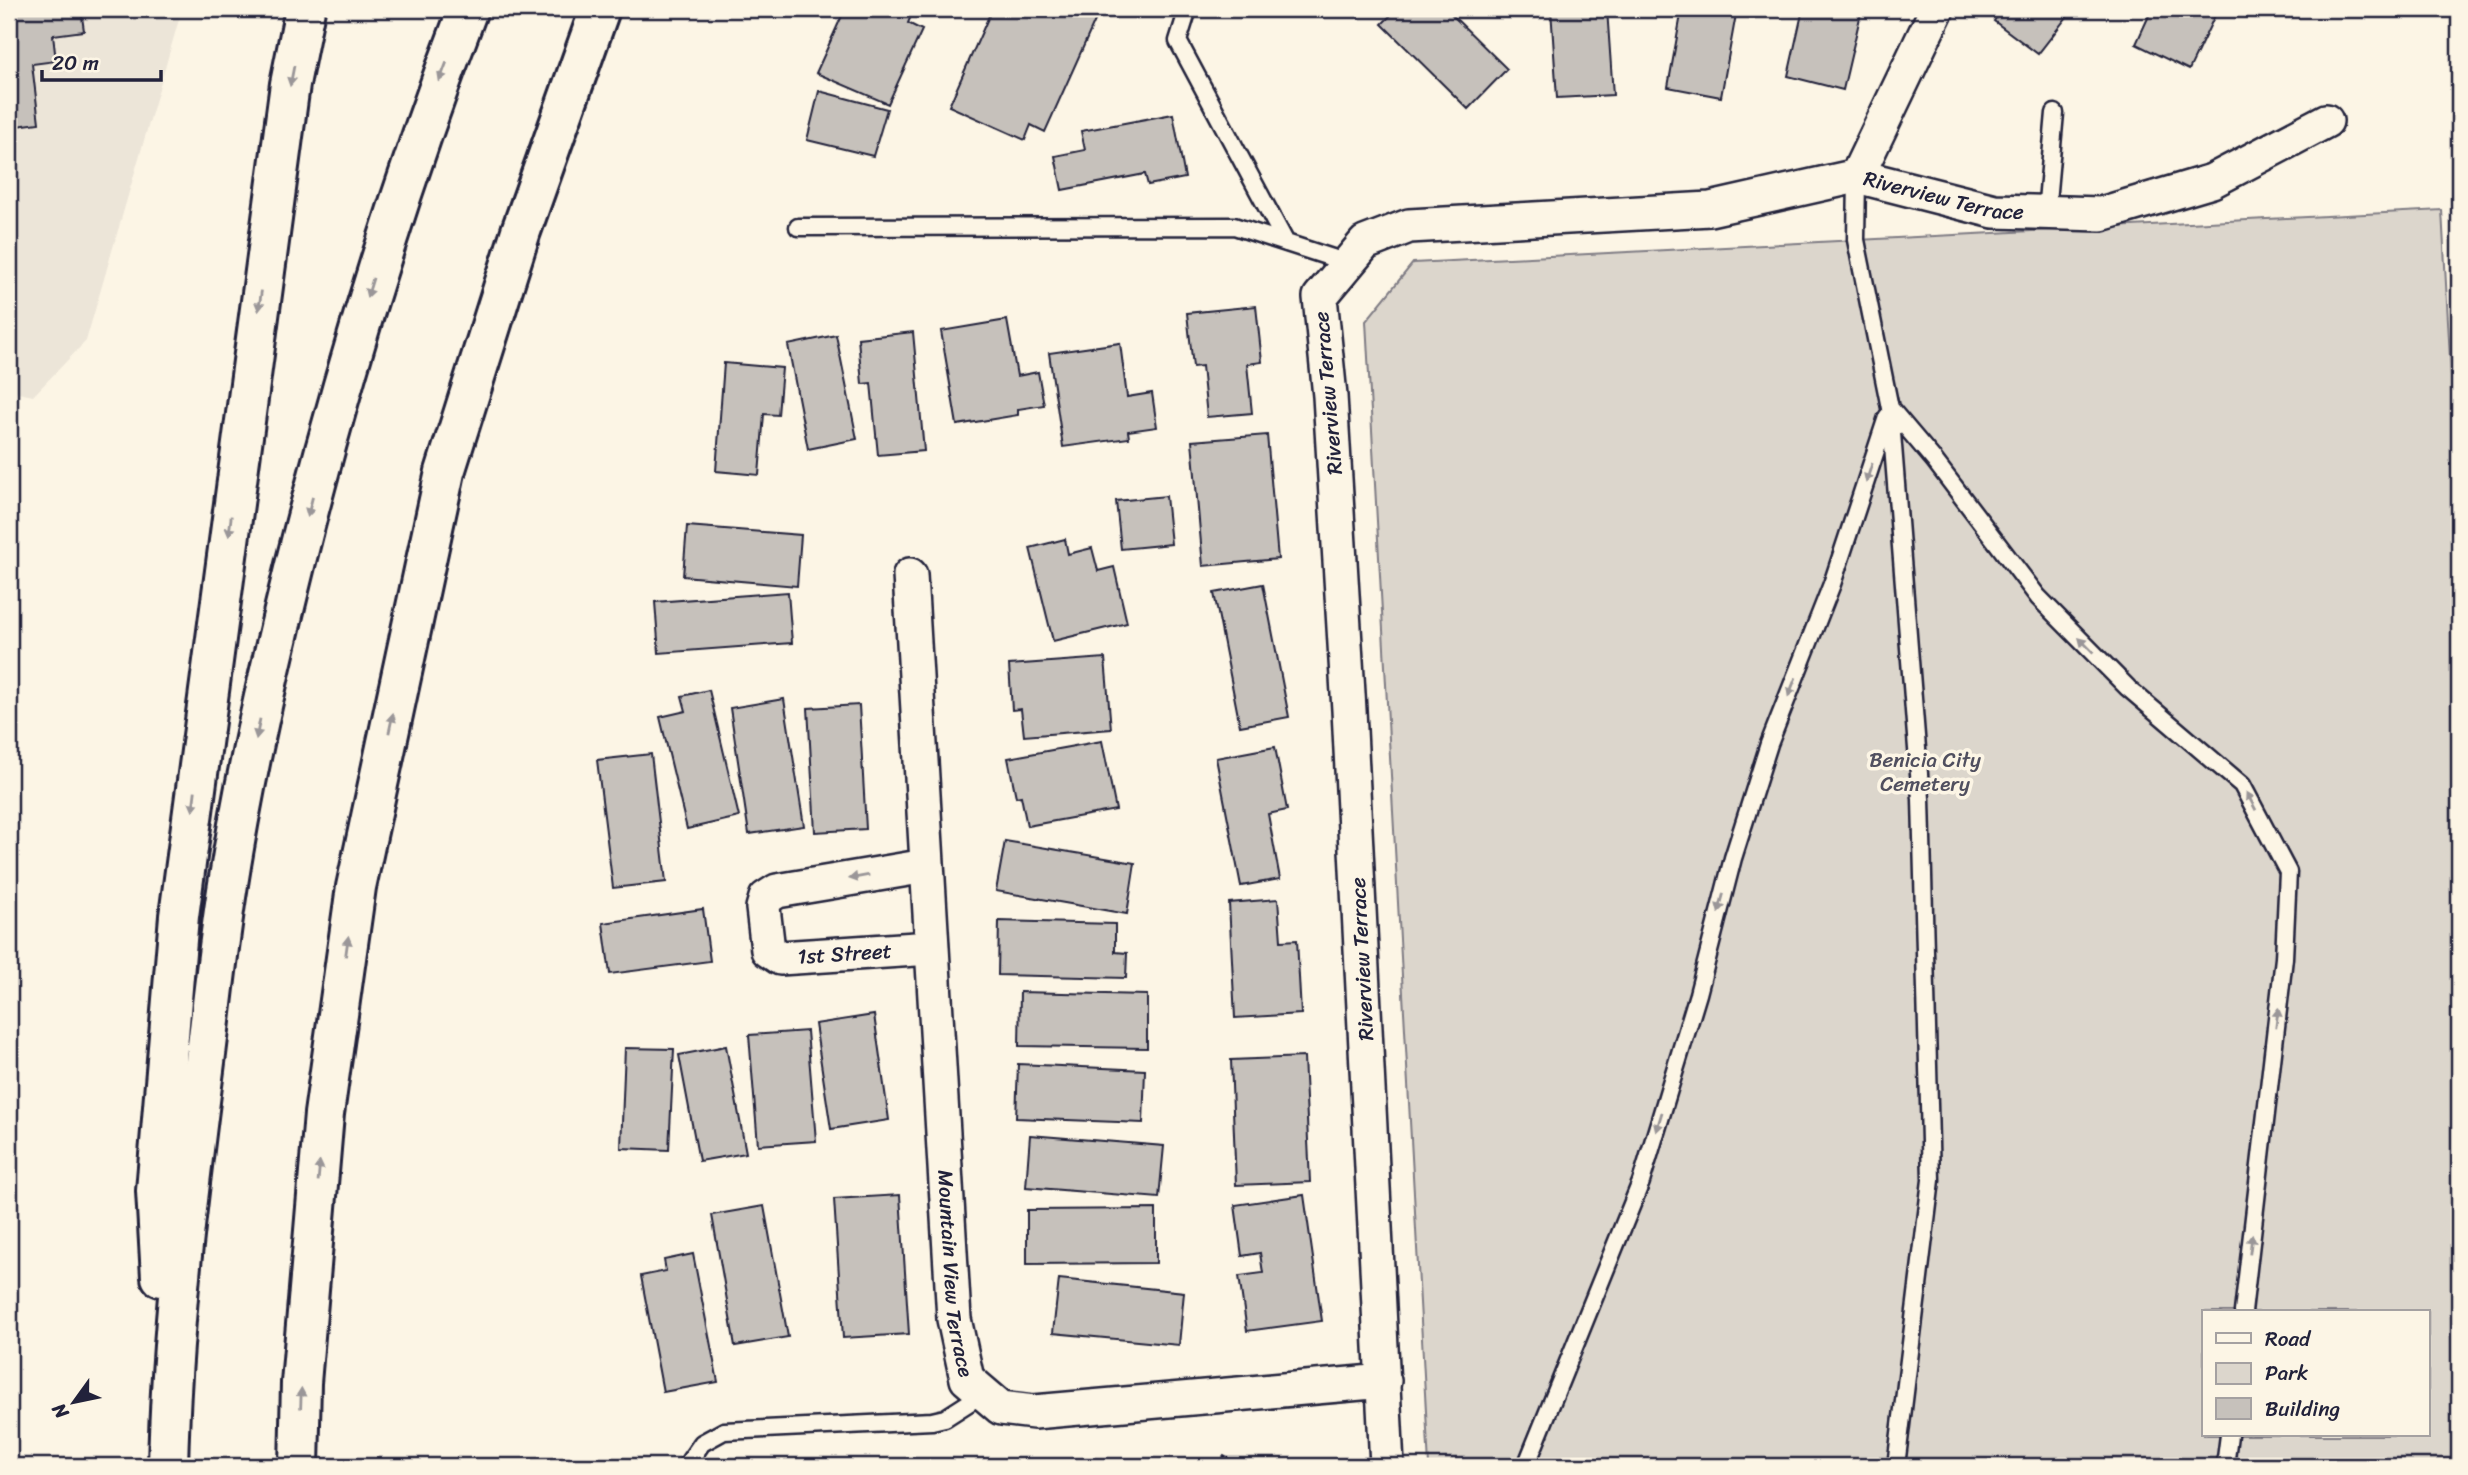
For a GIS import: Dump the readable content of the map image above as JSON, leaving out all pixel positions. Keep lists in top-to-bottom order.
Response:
{
  "streets": {
    "street": ["Riverview Terrace", "1st Street", "Mountain View Terrace"]
  },
  "crossings": [
    ["Riverview Terrace", "Mountain View Terrace"],
    ["1st Street", "Mountain View Terrace"]
  ],
  "parks": ["Benicia City Cemetery"],
  "legend": ["Road", "Park", "Building"],
  "scale_bar": "20 m",
  "north": "bottom left"
}
